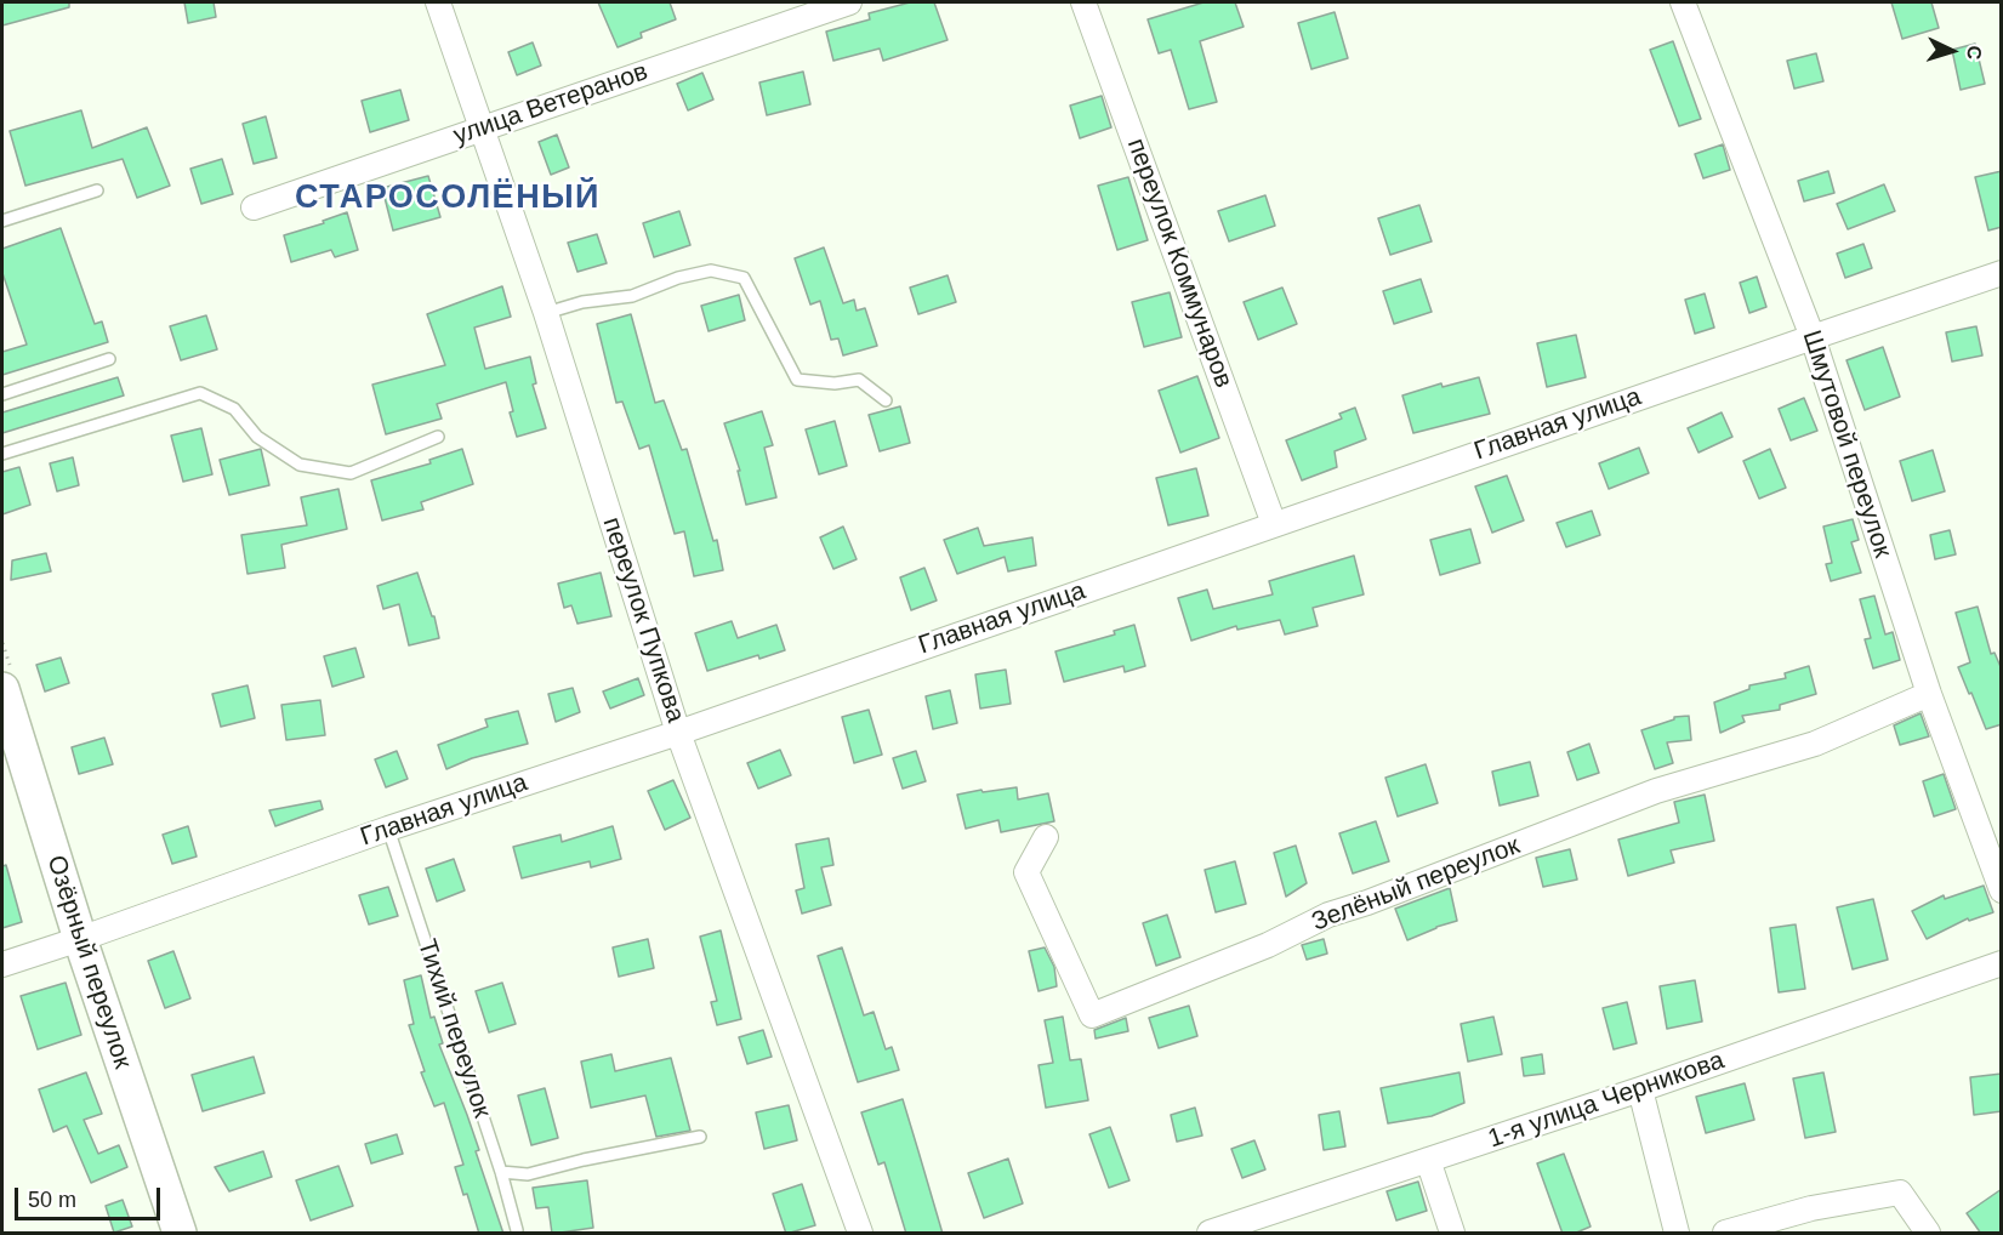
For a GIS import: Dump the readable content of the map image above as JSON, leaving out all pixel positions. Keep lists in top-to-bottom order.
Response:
{
  "streets": {
    "street": [
      "улица Ветеранов",
      "переулок Коммунаров",
      "Главная улица",
      "Шмутовой переулок",
      "переулок Пупкова",
      "Зелёный переулок",
      "Озёрный переулок",
      "1-я улица Черникова"
    ],
    "lane": ["Тихий переулок"]
  },
  "crossings": [
    ["улица Ветеранов", "переулок Пупкова"],
    ["переулок Коммунаров", "Главная улица"],
    ["Главная улица", "Шмутовой переулок"],
    ["Главная улица", "переулок Пупкова"],
    ["Главная улица", "Озёрный переулок"],
    ["Главная улица", "Тихий переулок"],
    ["Шмутовой переулок", "Зелёный переулок"]
  ],
  "districts": ["СТАРОCОЛЁНЫЙ"],
  "scale_bar": "50 m",
  "north": "right"
}
